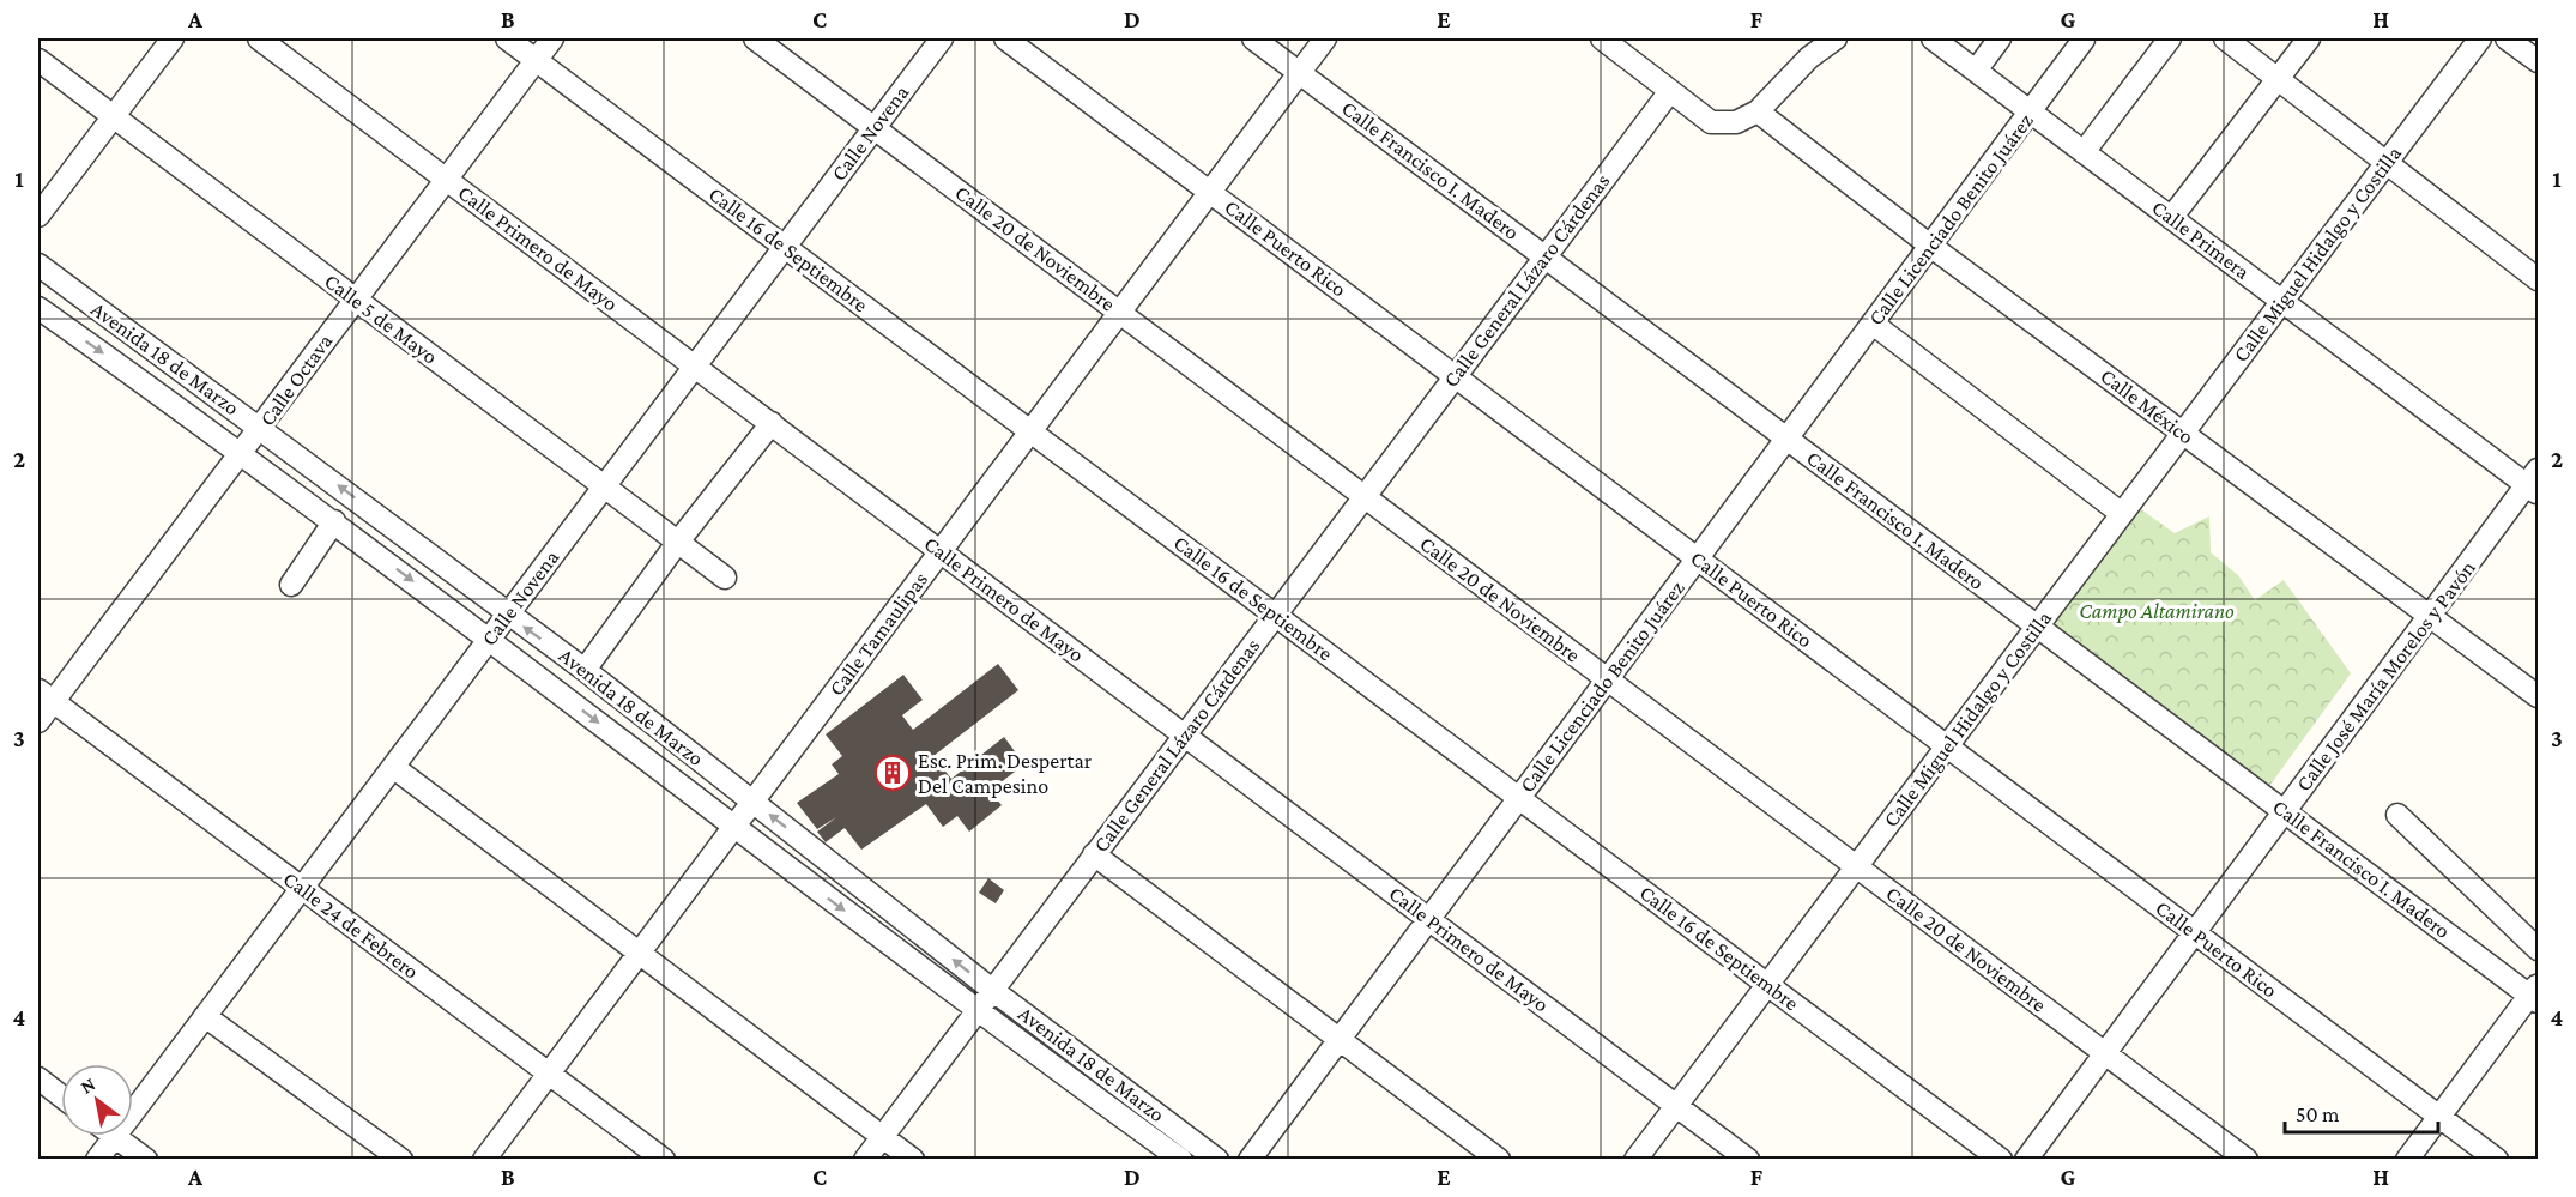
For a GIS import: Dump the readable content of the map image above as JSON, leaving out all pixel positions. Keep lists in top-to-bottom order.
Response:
{
  "streets": {
    "street": [
      "Calle Novena",
      "Calle Francisco I. Madero",
      "Calle Licenciado Benito Juárez",
      "Calle Primera",
      "Calle Primero de Mayo",
      "Calle 20 de Noviembre",
      "Calle Puerto Rico",
      "Calle 16 de Septiembre",
      "Calle Miguel Hidalgo y Costilla",
      "Calle General Lázaro Cárdenas",
      "Calle 5 de Mayo",
      "Avenida 18 de Marzo",
      "Calle Octava",
      "Calle México",
      "Calle Tamaulipas",
      "Calle José María Morelos y Pavón",
      "Calle 24 de Febrero"
    ]
  },
  "crossings": [
    ["Calle Novena", "Calle Primero de Mayo"],
    ["Calle Novena", "Calle 20 de Noviembre"],
    ["Calle Novena", "Calle 16 de Septiembre"],
    ["Calle Novena", "Calle 5 de Mayo"],
    ["Calle Novena", "Avenida 18 de Marzo"],
    ["Calle Novena", "Calle 24 de Febrero"],
    ["Calle Francisco I. Madero", "Calle Licenciado Benito Juárez"],
    ["Calle Francisco I. Madero", "Calle Miguel Hidalgo y Costilla"],
    ["Calle Francisco I. Madero", "Calle General Lázaro Cárdenas"],
    ["Calle Francisco I. Madero", "Calle Tamaulipas"],
    ["Calle Francisco I. Madero", "Calle José María Morelos y Pavón"],
    ["Calle Licenciado Benito Juárez", "Calle Primera"],
    ["Calle Licenciado Benito Juárez", "Calle Primero de Mayo"],
    ["Calle Licenciado Benito Juárez", "Calle 20 de Noviembre"],
    ["Calle Licenciado Benito Juárez", "Calle Puerto Rico"],
    ["Calle Licenciado Benito Juárez", "Calle 16 de Septiembre"],
    ["Calle Licenciado Benito Juárez", "Calle México"],
    ["Calle Primera", "Calle Miguel Hidalgo y Costilla"],
    ["Calle Primera", "Calle José María Morelos y Pavón"],
    ["Calle Primero de Mayo", "Calle Miguel Hidalgo y Costilla"],
    ["Calle Primero de Mayo", "Calle General Lázaro Cárdenas"],
    ["Calle Primero de Mayo", "Calle Octava"],
    ["Calle Primero de Mayo", "Calle Tamaulipas"],
    ["Calle 20 de Noviembre", "Calle Miguel Hidalgo y Costilla"],
    ["Calle 20 de Noviembre", "Calle General Lázaro Cárdenas"],
    ["Calle 20 de Noviembre", "Calle Tamaulipas"],
    ["Calle 20 de Noviembre", "Calle José María Morelos y Pavón"],
    ["Calle Puerto Rico", "Calle Miguel Hidalgo y Costilla"],
    ["Calle Puerto Rico", "Calle General Lázaro Cárdenas"],
    ["Calle Puerto Rico", "Calle Tamaulipas"],
    ["Calle Puerto Rico", "Calle José María Morelos y Pavón"],
    ["Calle 16 de Septiembre", "Calle Miguel Hidalgo y Costilla"],
    ["Calle 16 de Septiembre", "Calle General Lázaro Cárdenas"],
    ["Calle 16 de Septiembre", "Calle Octava"],
    ["Calle 16 de Septiembre", "Calle Tamaulipas"],
    ["Calle Miguel Hidalgo y Costilla", "Calle México"],
    ["Calle General Lázaro Cárdenas", "Avenida 18 de Marzo"],
    ["Calle 5 de Mayo", "Calle Octava"],
    ["Avenida 18 de Marzo", "Calle Octava"],
    ["Avenida 18 de Marzo", "Calle Tamaulipas"],
    ["Calle Octava", "Calle 24 de Febrero"],
    ["Calle México", "Calle José María Morelos y Pavón"],
    ["Calle Tamaulipas", "Calle 24 de Febrero"]
  ],
  "parks": ["Campo Altamirano"],
  "places": {
    "building": ["Esc. Prim. Despertar Del Campesino"]
  },
  "scale_bar": "50 m",
  "north": "top left",
  "grid": {
    "columns": [
      "A",
      "B",
      "C",
      "D",
      "E",
      "F",
      "G",
      "H"
    ],
    "rows": [
      "1",
      "2",
      "3",
      "4"
    ]
  }
}
